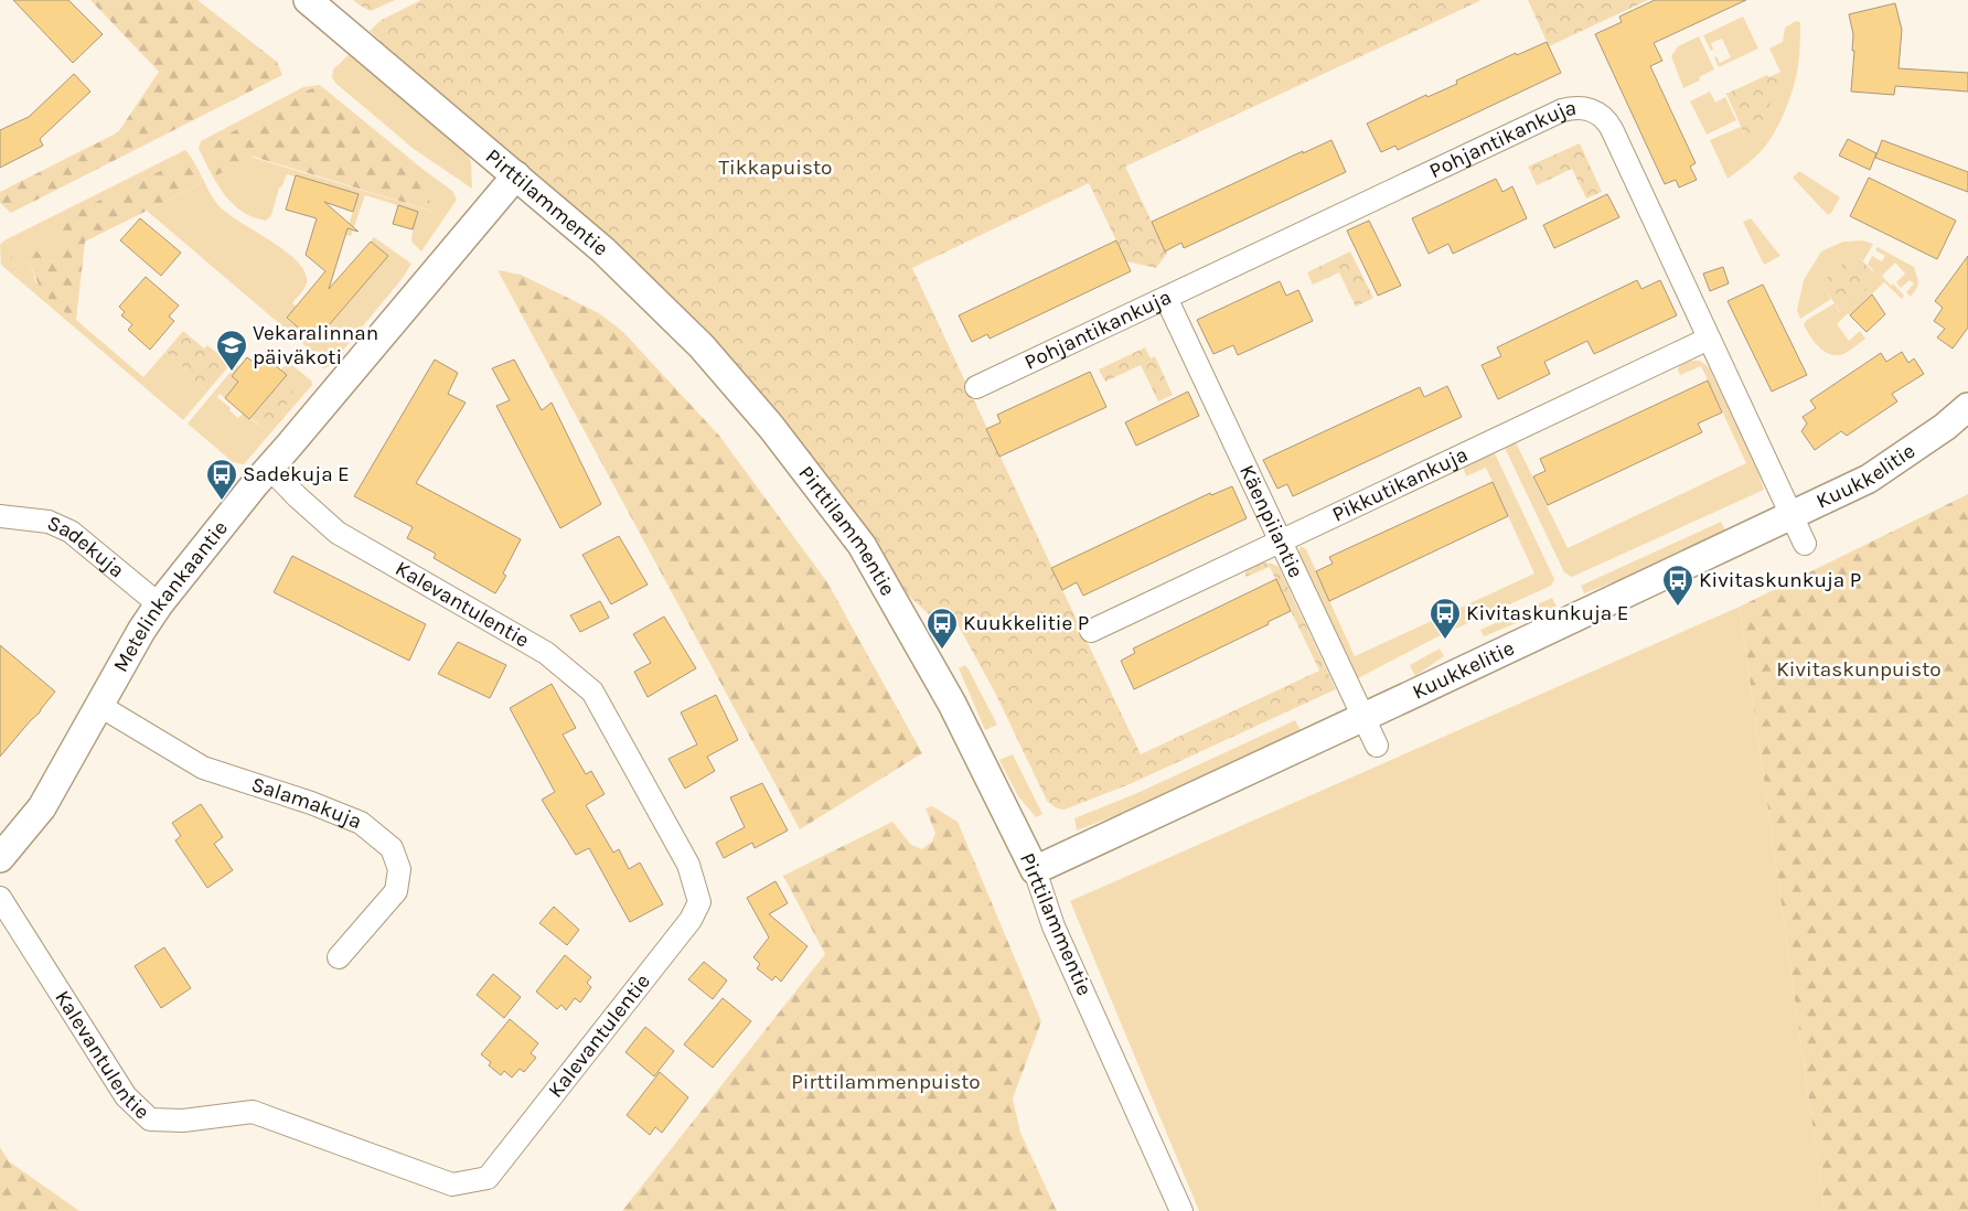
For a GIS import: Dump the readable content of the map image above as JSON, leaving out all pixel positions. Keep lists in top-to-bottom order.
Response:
{
  "streets": {
    "street": [
      "Pohjantikankuja",
      "Pirttilammentie",
      "Kuukkelitie",
      "Pikkutikankuja",
      "Käenpiiantie",
      "Sadekuja",
      "Metelinkankaantie",
      "Kalevantulentie",
      "Salamakuja"
    ]
  },
  "crossings": [
    ["Pohjantikankuja", "Kuukkelitie"],
    ["Pohjantikankuja", "Pikkutikankuja"],
    ["Pohjantikankuja", "Käenpiiantie"],
    ["Pirttilammentie", "Kuukkelitie"],
    ["Pirttilammentie", "Metelinkankaantie"],
    ["Kuukkelitie", "Käenpiiantie"],
    ["Pikkutikankuja", "Käenpiiantie"],
    ["Sadekuja", "Metelinkankaantie"],
    ["Metelinkankaantie", "Kalevantulentie"],
    ["Metelinkankaantie", "Salamakuja"]
  ],
  "parks": ["Tikkapuisto", "Kivitaskunpuisto", "Pirttilammenpuisto"],
  "places": {
    "school or university": ["Vekaralinnan päiväkoti"],
    "bus stop": [
      "Sadekuja E",
      "Kivitaskunkuja P",
      "Kivitaskunkuja E",
      "Kuukkelitie P"
    ]
  }
}
